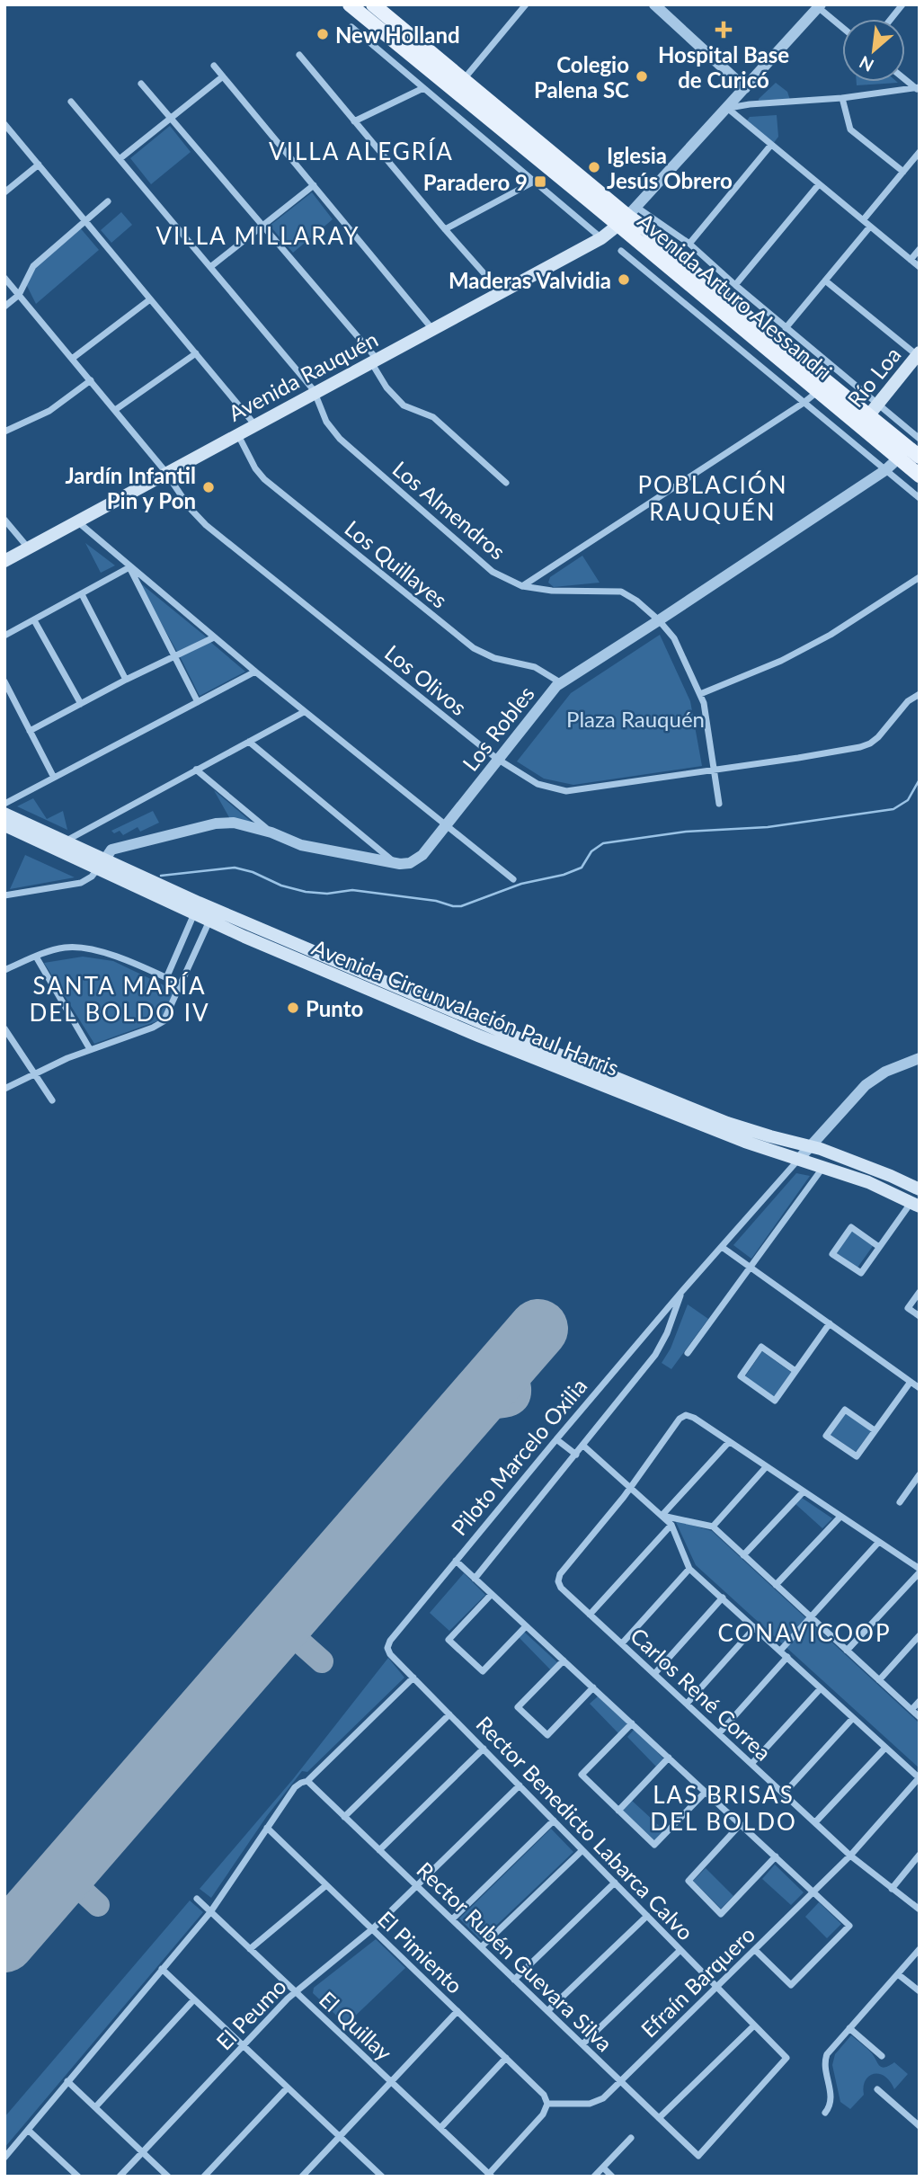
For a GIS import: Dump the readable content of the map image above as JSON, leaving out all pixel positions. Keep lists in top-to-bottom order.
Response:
{
  "streets": {
    "main road": [
      "Avenida Arturo Alessandri",
      "Avenida Rauquén",
      "Río Loa",
      "Avenida Circunvalación Paul Harris"
    ],
    "street": [
      "Los Almendros",
      "Los Quillayes",
      "Los Olivos",
      "Los Robles",
      "Piloto Marcelo Oxilia",
      "Carlos René Correa",
      "Rector Benedicto Labarca Calvo",
      "El Pimiento",
      "Rector Rubén Guevara Silva",
      "Efraín Barquero",
      "El Peumo",
      "El Quillay"
    ]
  },
  "crossings": [
    ["Avenida Arturo Alessandri", "Avenida Rauquén"],
    ["Avenida Arturo Alessandri", "Río Loa"],
    ["Avenida Arturo Alessandri", "Los Robles"],
    ["Avenida Rauquén", "Los Almendros"],
    ["Avenida Rauquén", "Los Quillayes"],
    ["Avenida Rauquén", "Los Olivos"],
    ["Los Almendros", "Los Olivos"],
    ["Los Almendros", "Los Robles"],
    ["Los Quillayes", "Los Robles"],
    ["Los Olivos", "Los Robles"],
    ["Avenida Circunvalación Paul Harris", "Piloto Marcelo Oxilia"],
    ["Piloto Marcelo Oxilia", "Rector Benedicto Labarca Calvo"],
    ["Carlos René Correa", "Efraín Barquero"],
    ["Rector Benedicto Labarca Calvo", "Rector Rubén Guevara Silva"],
    ["Rector Benedicto Labarca Calvo", "Efraín Barquero"],
    ["Rector Benedicto Labarca Calvo", "El Peumo"],
    ["El Pimiento", "Efraín Barquero"],
    ["El Pimiento", "El Peumo"],
    ["Rector Rubén Guevara Silva", "Efraín Barquero"],
    ["Rector Rubén Guevara Silva", "El Peumo"],
    ["El Peumo", "El Quillay"]
  ],
  "districts": [
    "VILLA ALEGRÍA",
    "VILLA MILLARAY",
    "POBLACIÓN RAUQUÉN",
    "SANTA MARÍA DEL BOLDO IV",
    "CONAVICOOP",
    "LAS BRISAS DEL BOLDO"
  ],
  "parks": ["Plaza Rauquén"],
  "places": {
    "health": ["Hospital Base de Curicó"],
    "other": [
      "New Holland",
      "Colegio Palena SC",
      "Iglesia Jesús Obrero",
      "Maderas Valvidia",
      "Jardín Infantil Pin y Pon",
      "Punto"
    ],
    "transit": ["Paradero 9"]
  },
  "north": "bottom left"
}
